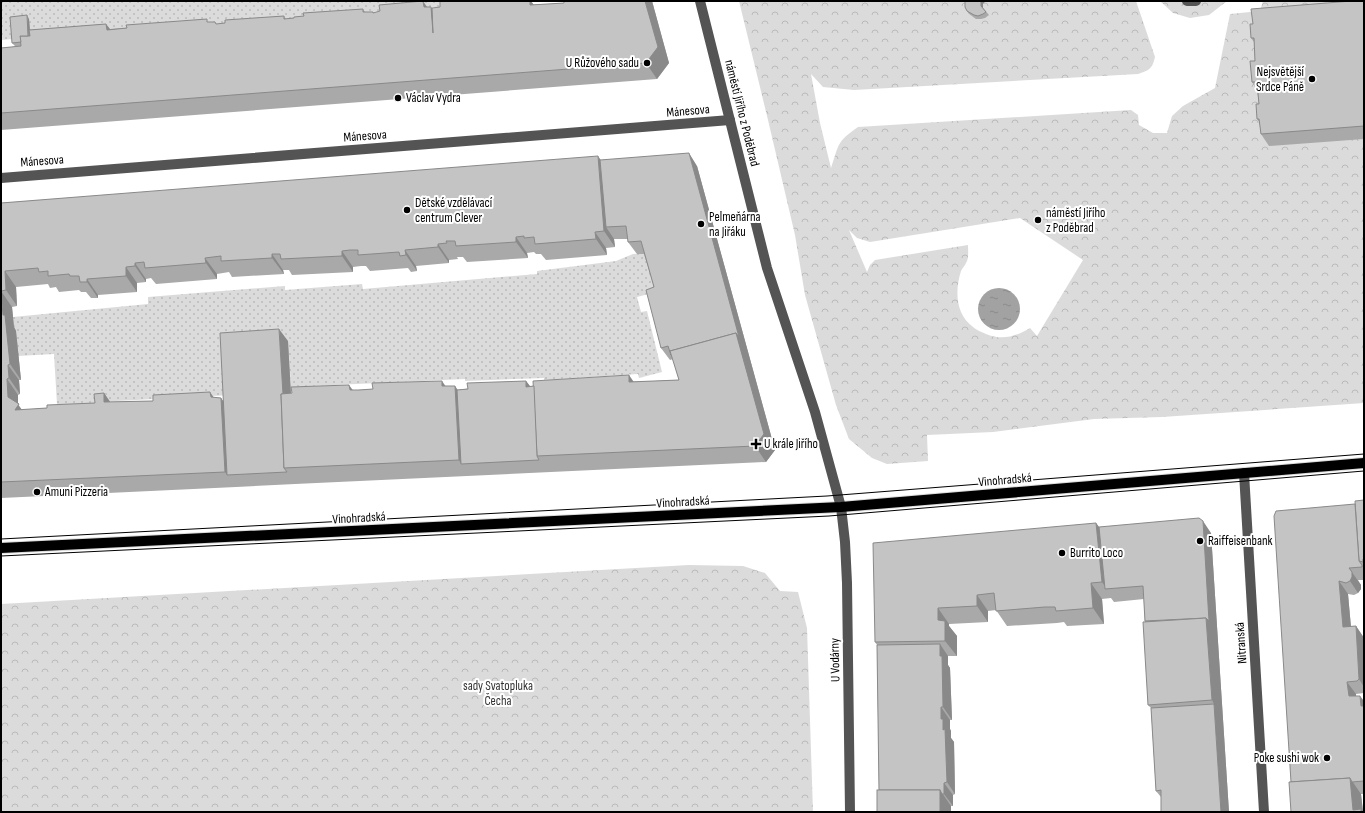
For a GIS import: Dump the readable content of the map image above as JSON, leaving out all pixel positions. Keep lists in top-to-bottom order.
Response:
{
  "streets": {
    "main road": ["Vinohradská"],
    "street": [
      "Mánesova",
      "náměstí Jiřího z Poděbrad",
      "Nitranská",
      "U Vodárny"
    ]
  },
  "crossings": [
    ["Mánesova", "náměstí Jiřího z Poděbrad"],
    ["náměstí Jiřího z Poděbrad", "Vinohradská"],
    ["náměstí Jiřího z Poděbrad", "U Vodárny"],
    ["Vinohradská", "Nitranská"],
    ["Vinohradská", "U Vodárny"]
  ],
  "parks": ["sady Svatopluka Čecha"],
  "places": {
    "other": [
      "U Růžového sadu",
      "Nejsvětější Srdce Páně",
      "Václav Vydra",
      "Dětské vzdělávací centrum Clever",
      "náměstí Jiřího z Poděbrad",
      "Pelmeňárna na Jiřáku",
      "Amuni Pizzeria",
      "Raiffeisenbank",
      "Burrito Loco",
      "Poke sushi wok"
    ],
    "health": ["U krále Jiřího"]
  }
}
